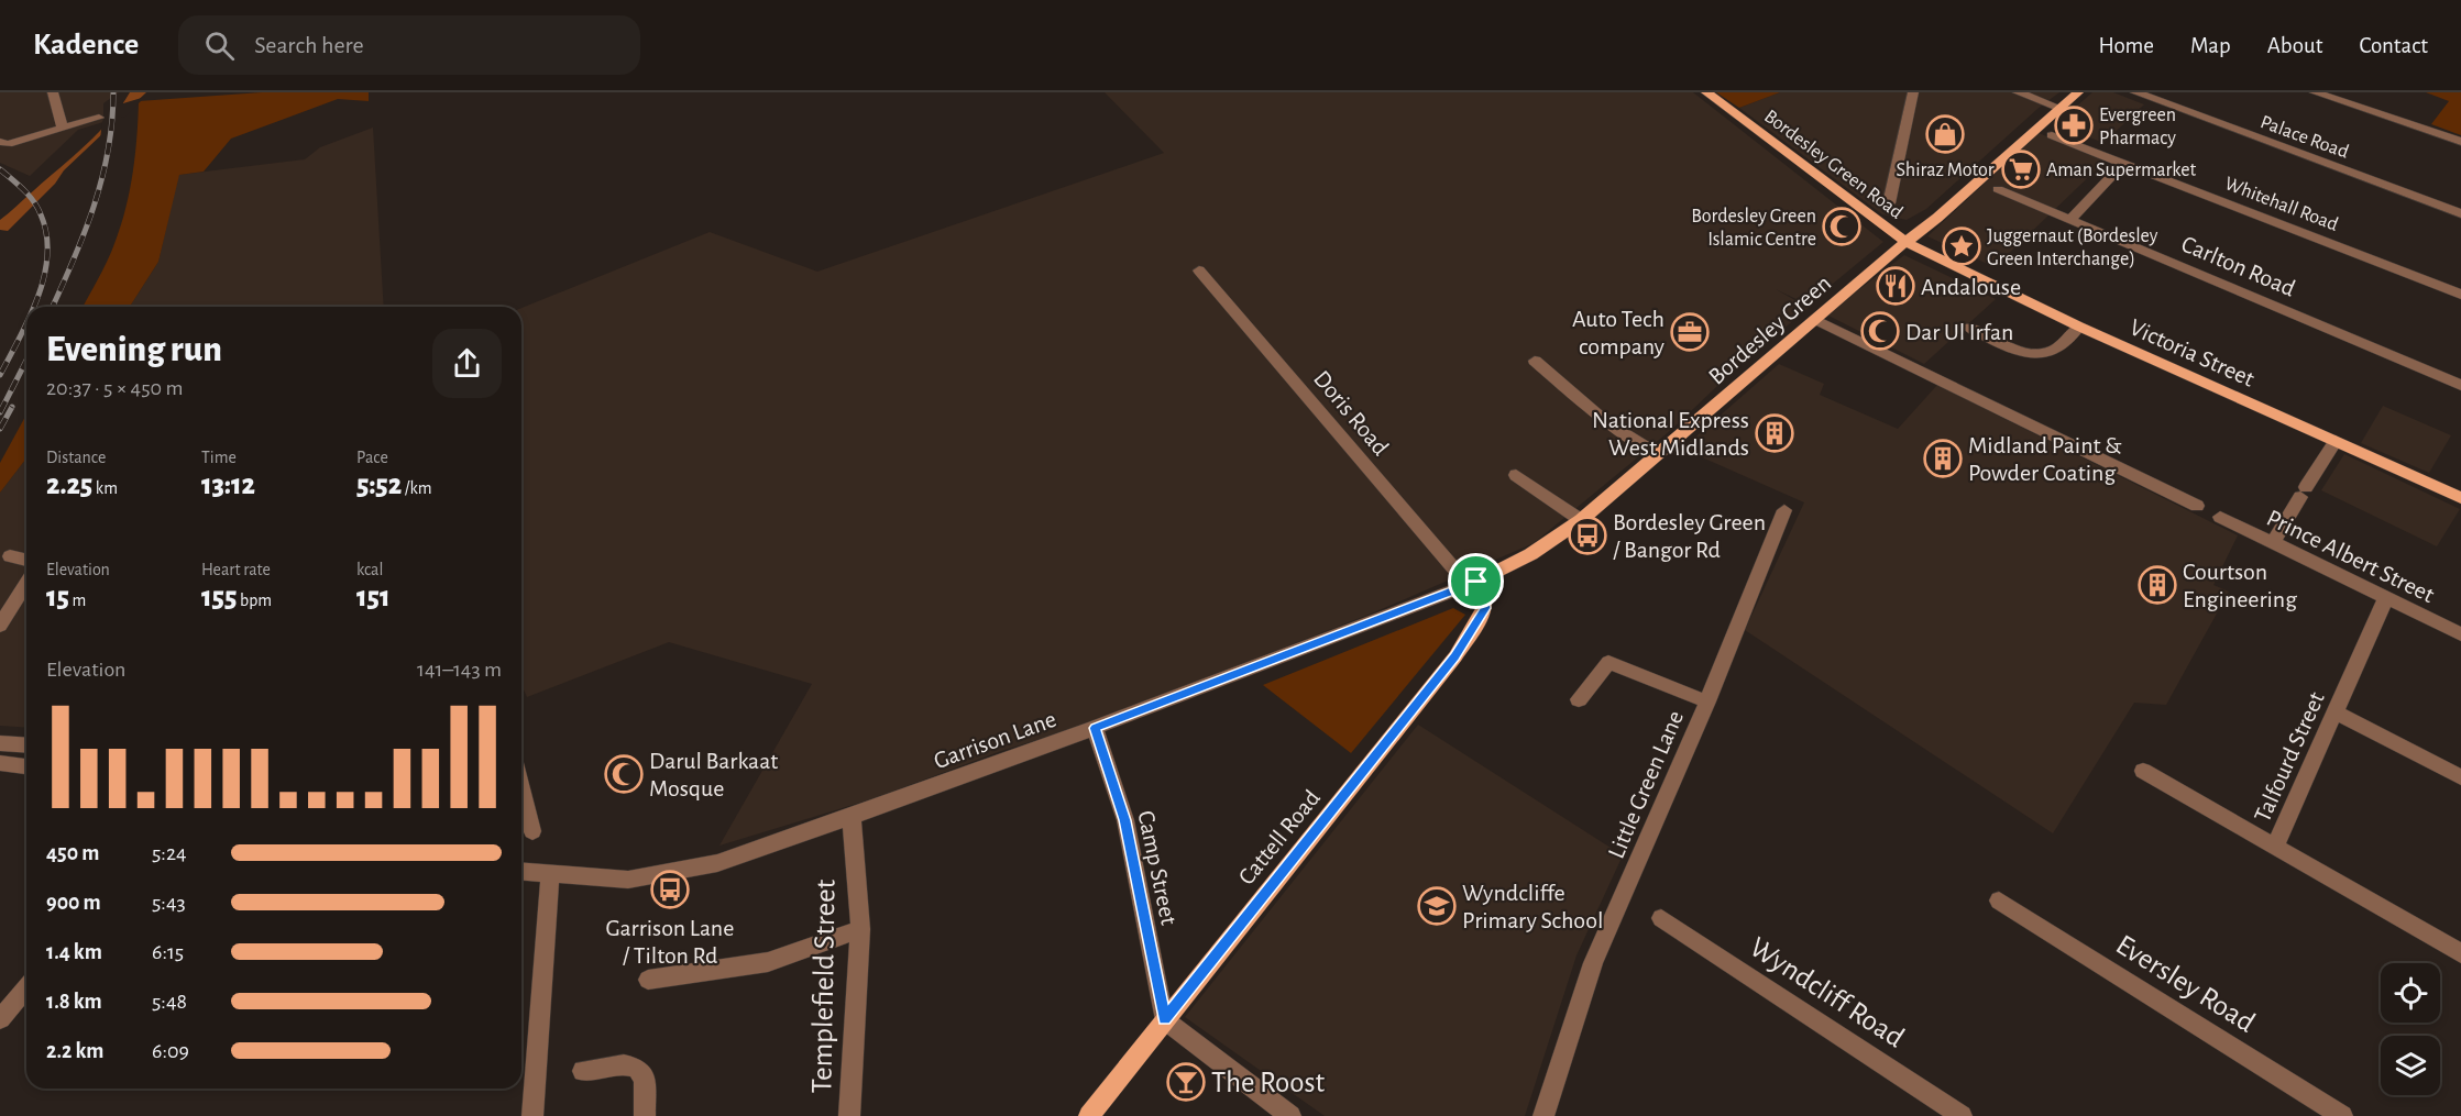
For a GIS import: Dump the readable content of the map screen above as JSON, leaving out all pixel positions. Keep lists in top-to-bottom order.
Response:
{
  "streets": {
    "main road": [
      "Bordesley Green Road",
      "Bordesley Green",
      "Victoria Street",
      "Cattell Road"
    ],
    "street": [
      "Palace Road",
      "Whitehall Road",
      "Carlton Road",
      "Doris Road",
      "Prince Albert Street",
      "Garrison Lane",
      "Talfourd Street",
      "Little Green Lane",
      "Camp Street",
      "Eversley Road",
      "Templefield Street",
      "Wyndcliff Road"
    ]
  },
  "crossings": [
    ["Bordesley Green Road", "Bordesley Green"],
    ["Bordesley Green Road", "Victoria Street"],
    ["Bordesley Green", "Victoria Street"],
    ["Bordesley Green", "Doris Road"],
    ["Bordesley Green", "Garrison Lane"],
    ["Bordesley Green", "Cattell Road"],
    ["Doris Road", "Garrison Lane"],
    ["Doris Road", "Cattell Road"],
    ["Prince Albert Street", "Talfourd Street"],
    ["Garrison Lane", "Cattell Road"],
    ["Garrison Lane", "Camp Street"],
    ["Garrison Lane", "Templefield Street"],
    ["Cattell Road", "Camp Street"]
  ],
  "places": {
    "pharmacy": ["Evergreen Pharmacy"],
    "shop": ["Shiraz Motor"],
    "supermarket": ["Aman Supermarket"],
    "mosque": ["Bordesley Green Islamic Centre", "Dar Ul Irfan", "Darul Barkaat Mosque"],
    "place": ["Juggernaut (Bordesley Green Interchange)"],
    "restaurant": ["Andalouse"],
    "office": ["Auto Tech company"],
    "building": ["National Express West Midlands", "Midland Paint & Powder Coating", "Courtson Engineering"],
    "bus stop": ["Bordesley Green / Bangor Rd", "Garrison Lane / Tilton Rd"],
    "school or university": ["Wyndcliffe Primary School"],
    "bar": ["The Roost"]
  },
  "page": {
    "header": "Kadence",
    "search": "Search here",
    "nav": [
      "Home",
      "Map",
      "About",
      "Contact"
    ],
    "heading": ["Evening run", "20:37 · 5 × 450 m"],
    "stats": [
      ["Distance", "2.25 km"],
      ["Time", "13:12"],
      ["Pace", "5:52 /km"],
      ["Elevation", "15 m"],
      ["Heart rate", "155 bpm"],
      ["kcal", "151"]
    ],
    "chart": ["Elevation", "141–143 m"],
    "list": [
      {
        "name": "450 m",
        "note": "5:24"
      },
      {
        "name": "900 m",
        "note": "5:43"
      },
      {
        "name": "1.4 km",
        "note": "6:15"
      },
      {
        "name": "1.8 km",
        "note": "5:48"
      },
      {
        "name": "2.2 km",
        "note": "6:09"
      }
    ]
  }
}
